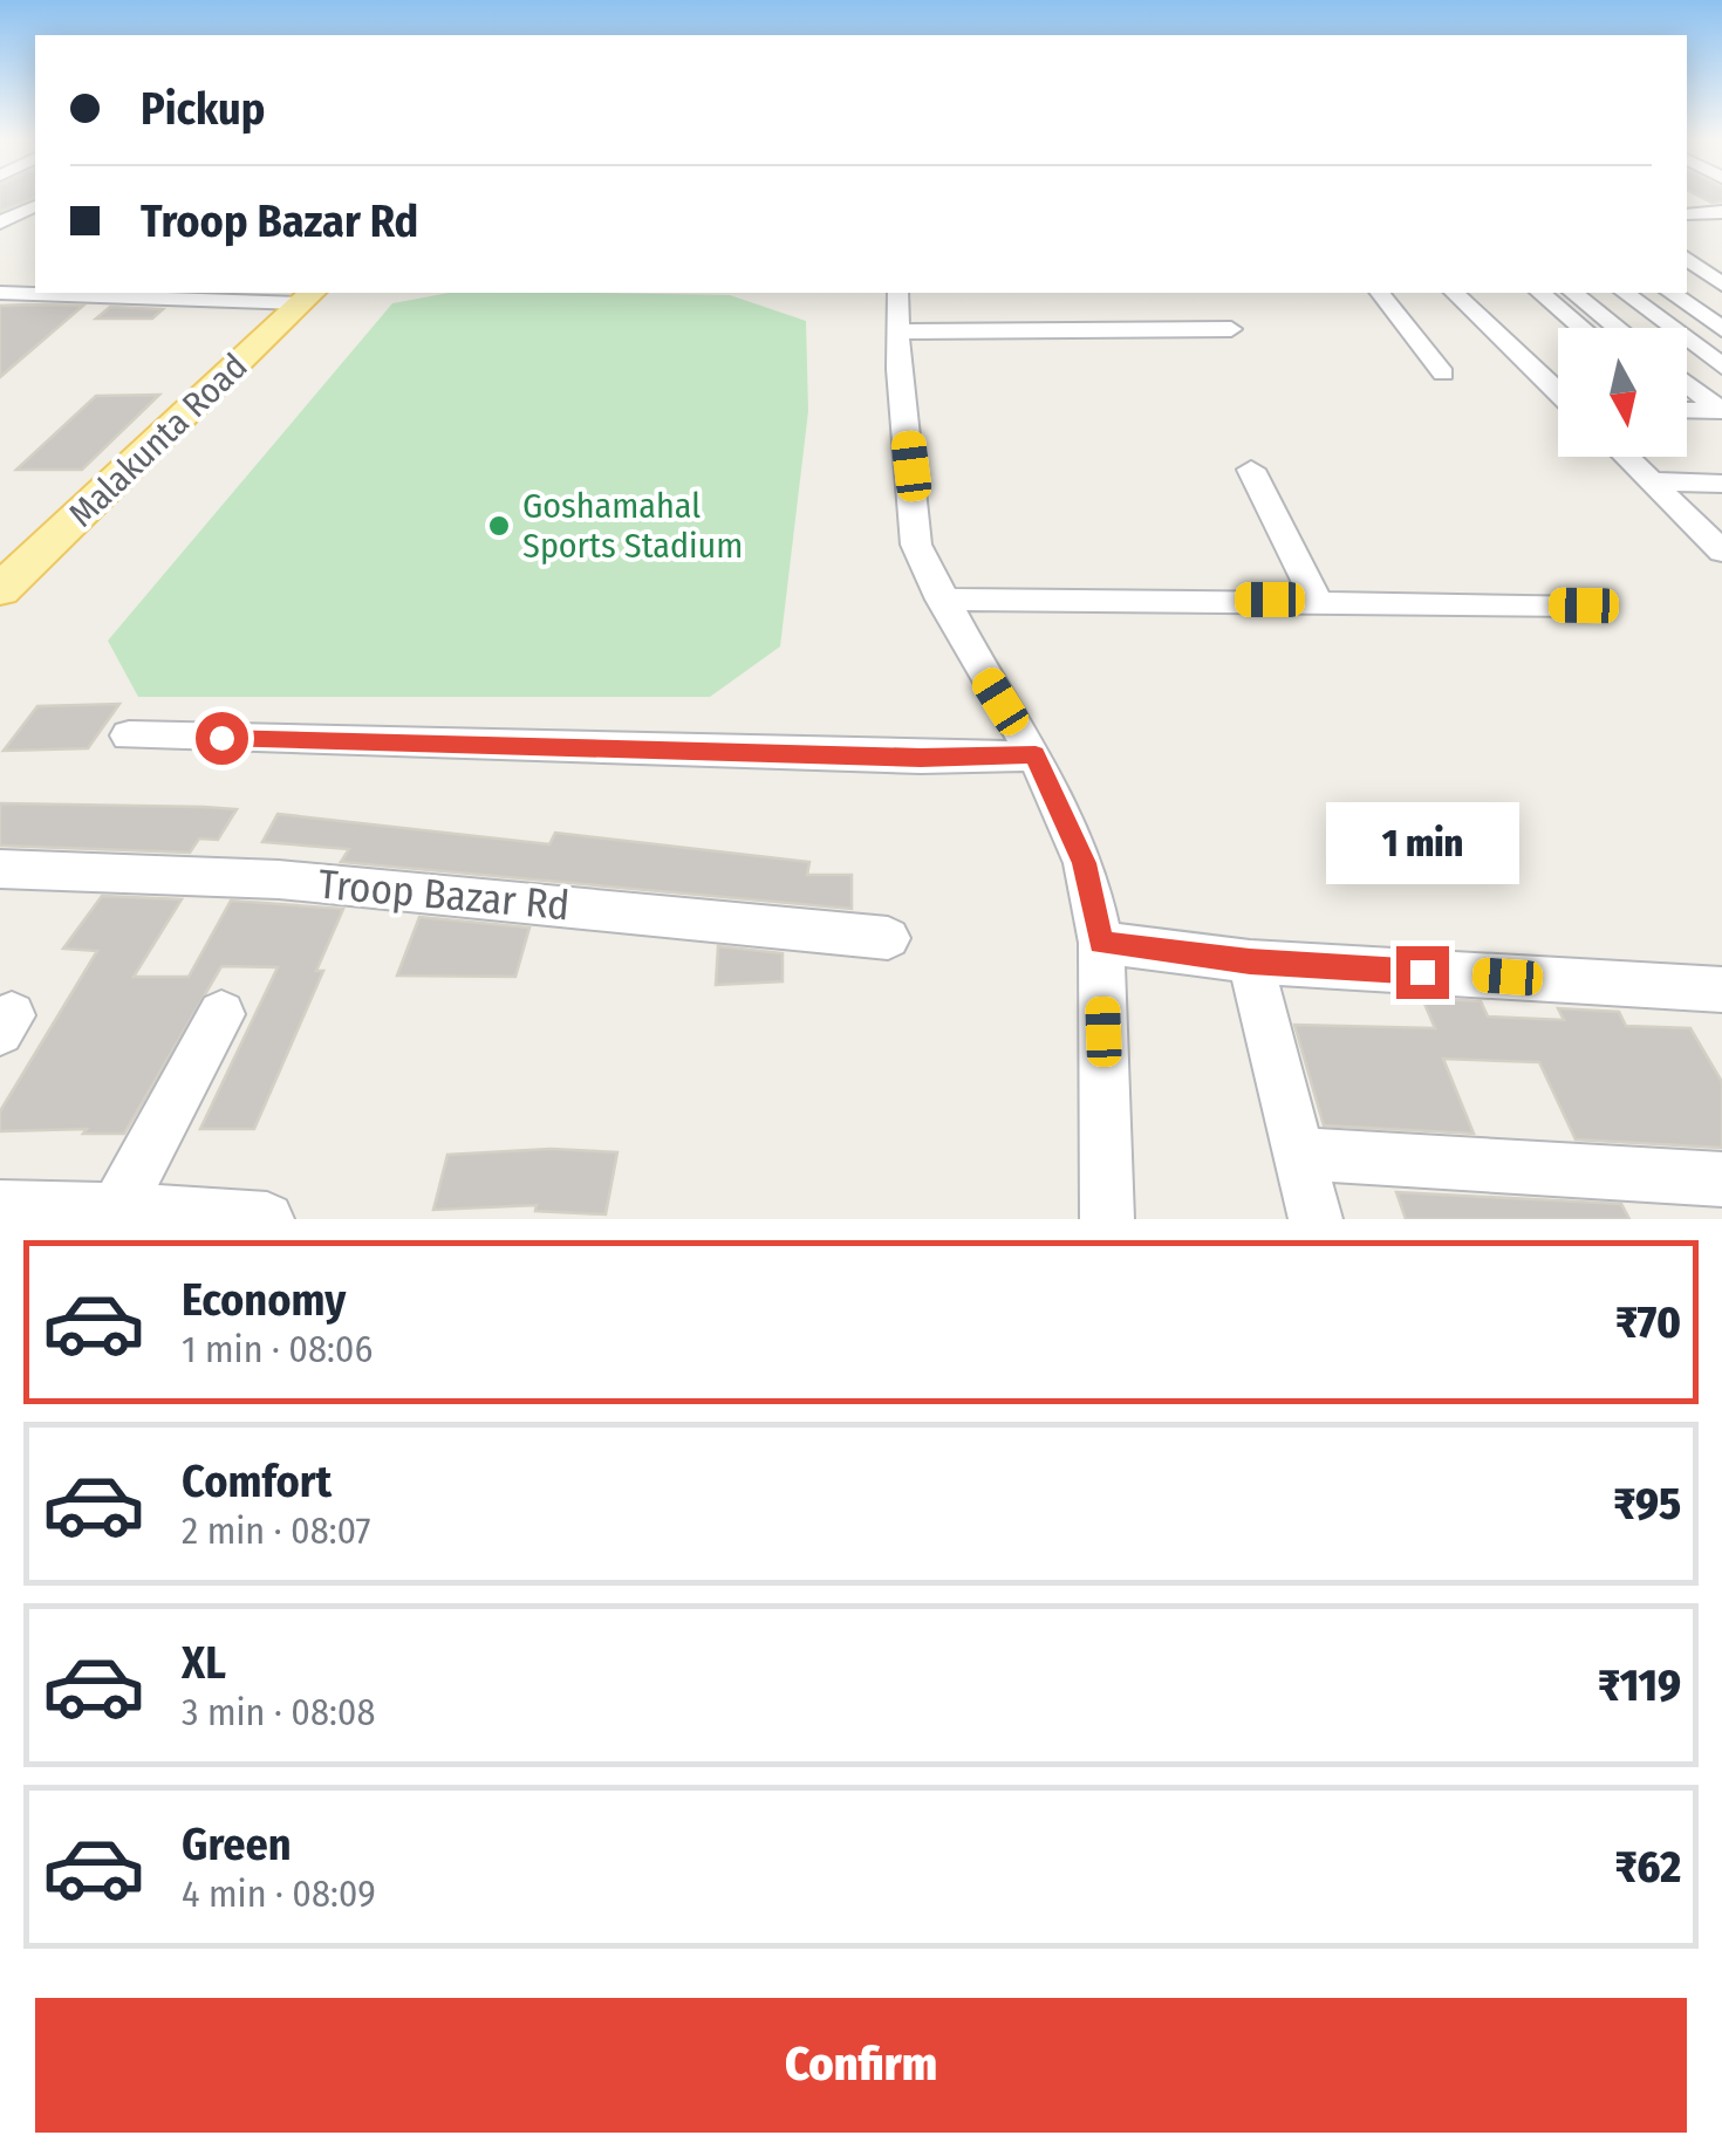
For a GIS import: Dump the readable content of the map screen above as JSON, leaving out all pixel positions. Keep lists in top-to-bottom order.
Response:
{
  "streets": {
    "main road": ["Malakunta Road"],
    "street": ["Troop Bazar Rd"]
  },
  "places": ["Goshamahal Sports Stadium"],
  "north": "bottom",
  "page": {
    "banner": ["Pickup", "Troop Bazar Rd"],
    "bubble": "1 min",
    "list": [
      {
        "name": "Economy",
        "note": "1 min · 08:06",
        "value": "₹70"
      },
      {
        "name": "Comfort",
        "note": "2 min · 08:07",
        "value": "₹95"
      },
      {
        "name": "XL",
        "note": "3 min · 08:08",
        "value": "₹119"
      },
      {
        "name": "Green",
        "note": "4 min · 08:09",
        "value": "₹62"
      }
    ],
    "buttons": "Confirm"
  }
}
